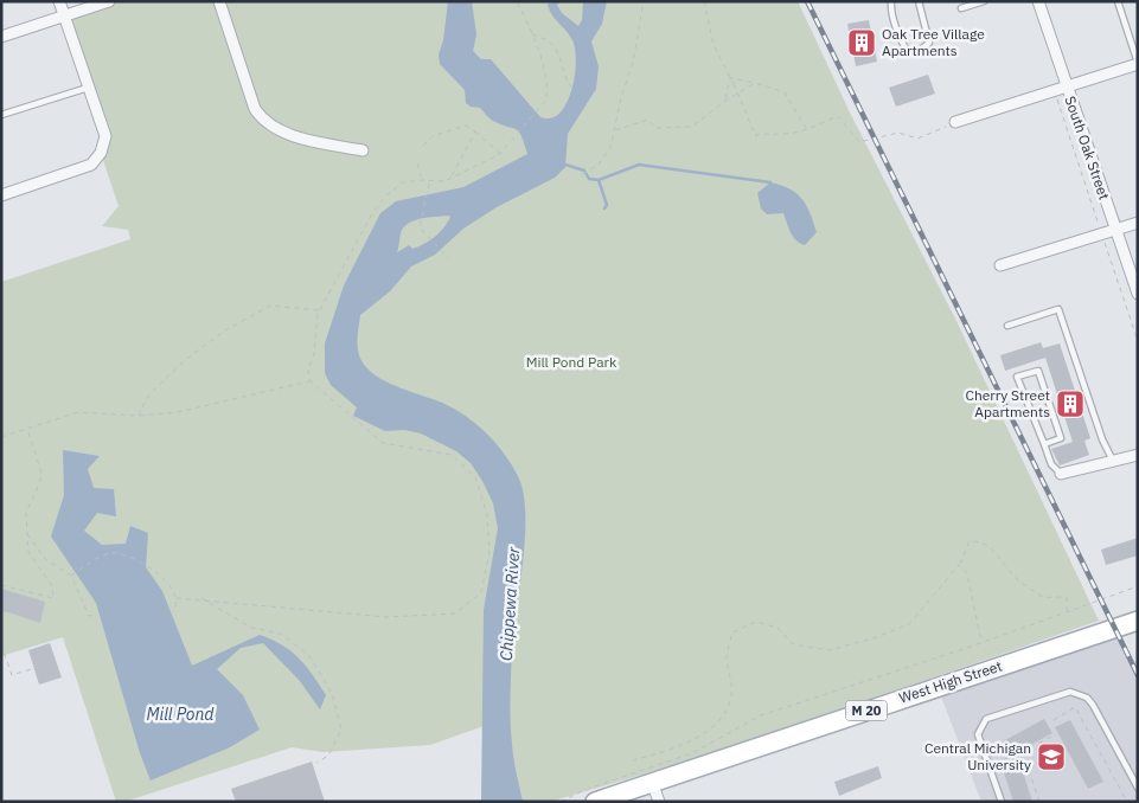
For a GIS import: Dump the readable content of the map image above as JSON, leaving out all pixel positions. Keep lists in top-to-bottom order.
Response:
{
  "streets": {
    "main road": ["West High Street", "M 20"],
    "street": ["South Oak Street"]
  },
  "water": ["Chippewa River", "Mill Pond"],
  "parks": ["Mill Pond Park"],
  "places": {
    "building": ["Oak Tree Village Apartments", "Cherry Street Apartments"],
    "school or university": ["Central Michigan University"]
  }
}
